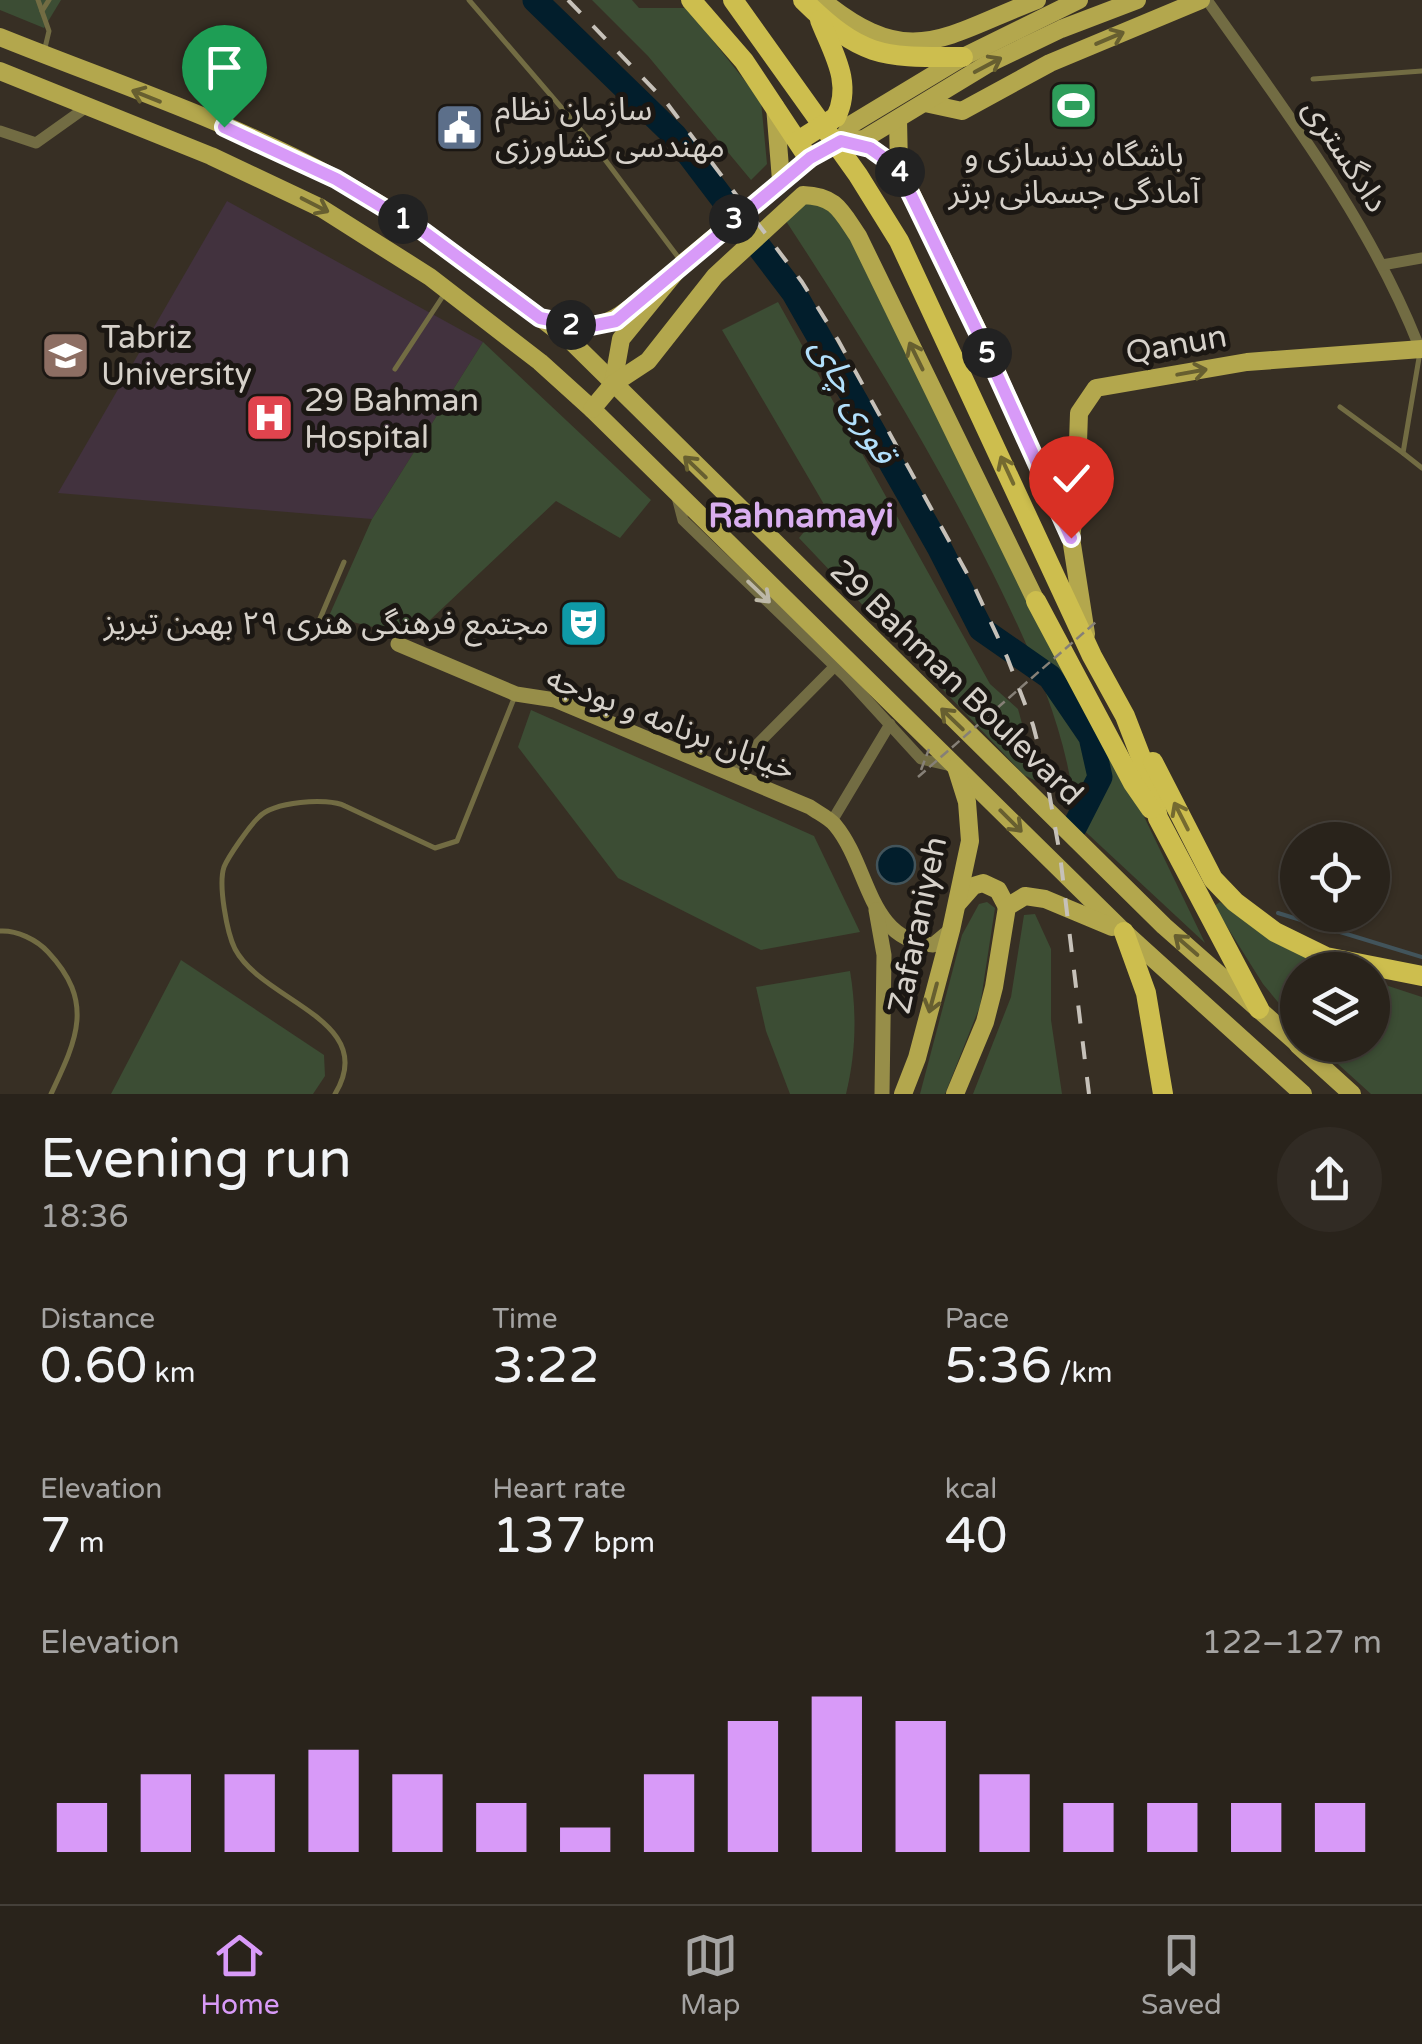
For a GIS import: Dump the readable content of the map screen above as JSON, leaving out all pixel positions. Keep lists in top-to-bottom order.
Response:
{
  "streets": {
    "main road": ["Qanun", "29 Bahman Boulevard", "Zafaraniyeh"],
    "street": ["دادگستری", "خیابان برنامه و بودجه"]
  },
  "crossings": [
    ["دادگستری", "Qanun"]
  ],
  "one_way": ["Qanun"],
  "districts": ["Rahnamayi"],
  "water": ["قوری چای"],
  "places": {
    "sports": ["باشگاه بدنسازی و آمادگی جسمانی برتر"],
    "public building": ["سازمان نظام مهندسی کشاورزی"],
    "school or university": ["Tabriz University"],
    "hospital": ["29 Bahman Hospital"],
    "theatre": ["مجتمع فرهنگی هنری ۲۹ بهمن تبریز"]
  },
  "page": {
    "pins": [
      "4",
      "1",
      "3",
      "2",
      "5"
    ],
    "heading": ["Evening run", "18:36"],
    "stats": [
      ["Distance", "0.60 km"],
      ["Time", "3:22"],
      ["Pace", "5:36 /km"],
      ["Elevation", "7 m"],
      ["Heart rate", "137 bpm"],
      ["kcal", "40"]
    ],
    "chart": ["Elevation", "122–127 m"],
    "tabs": ["Home", "Map", "Saved"]
  }
}
